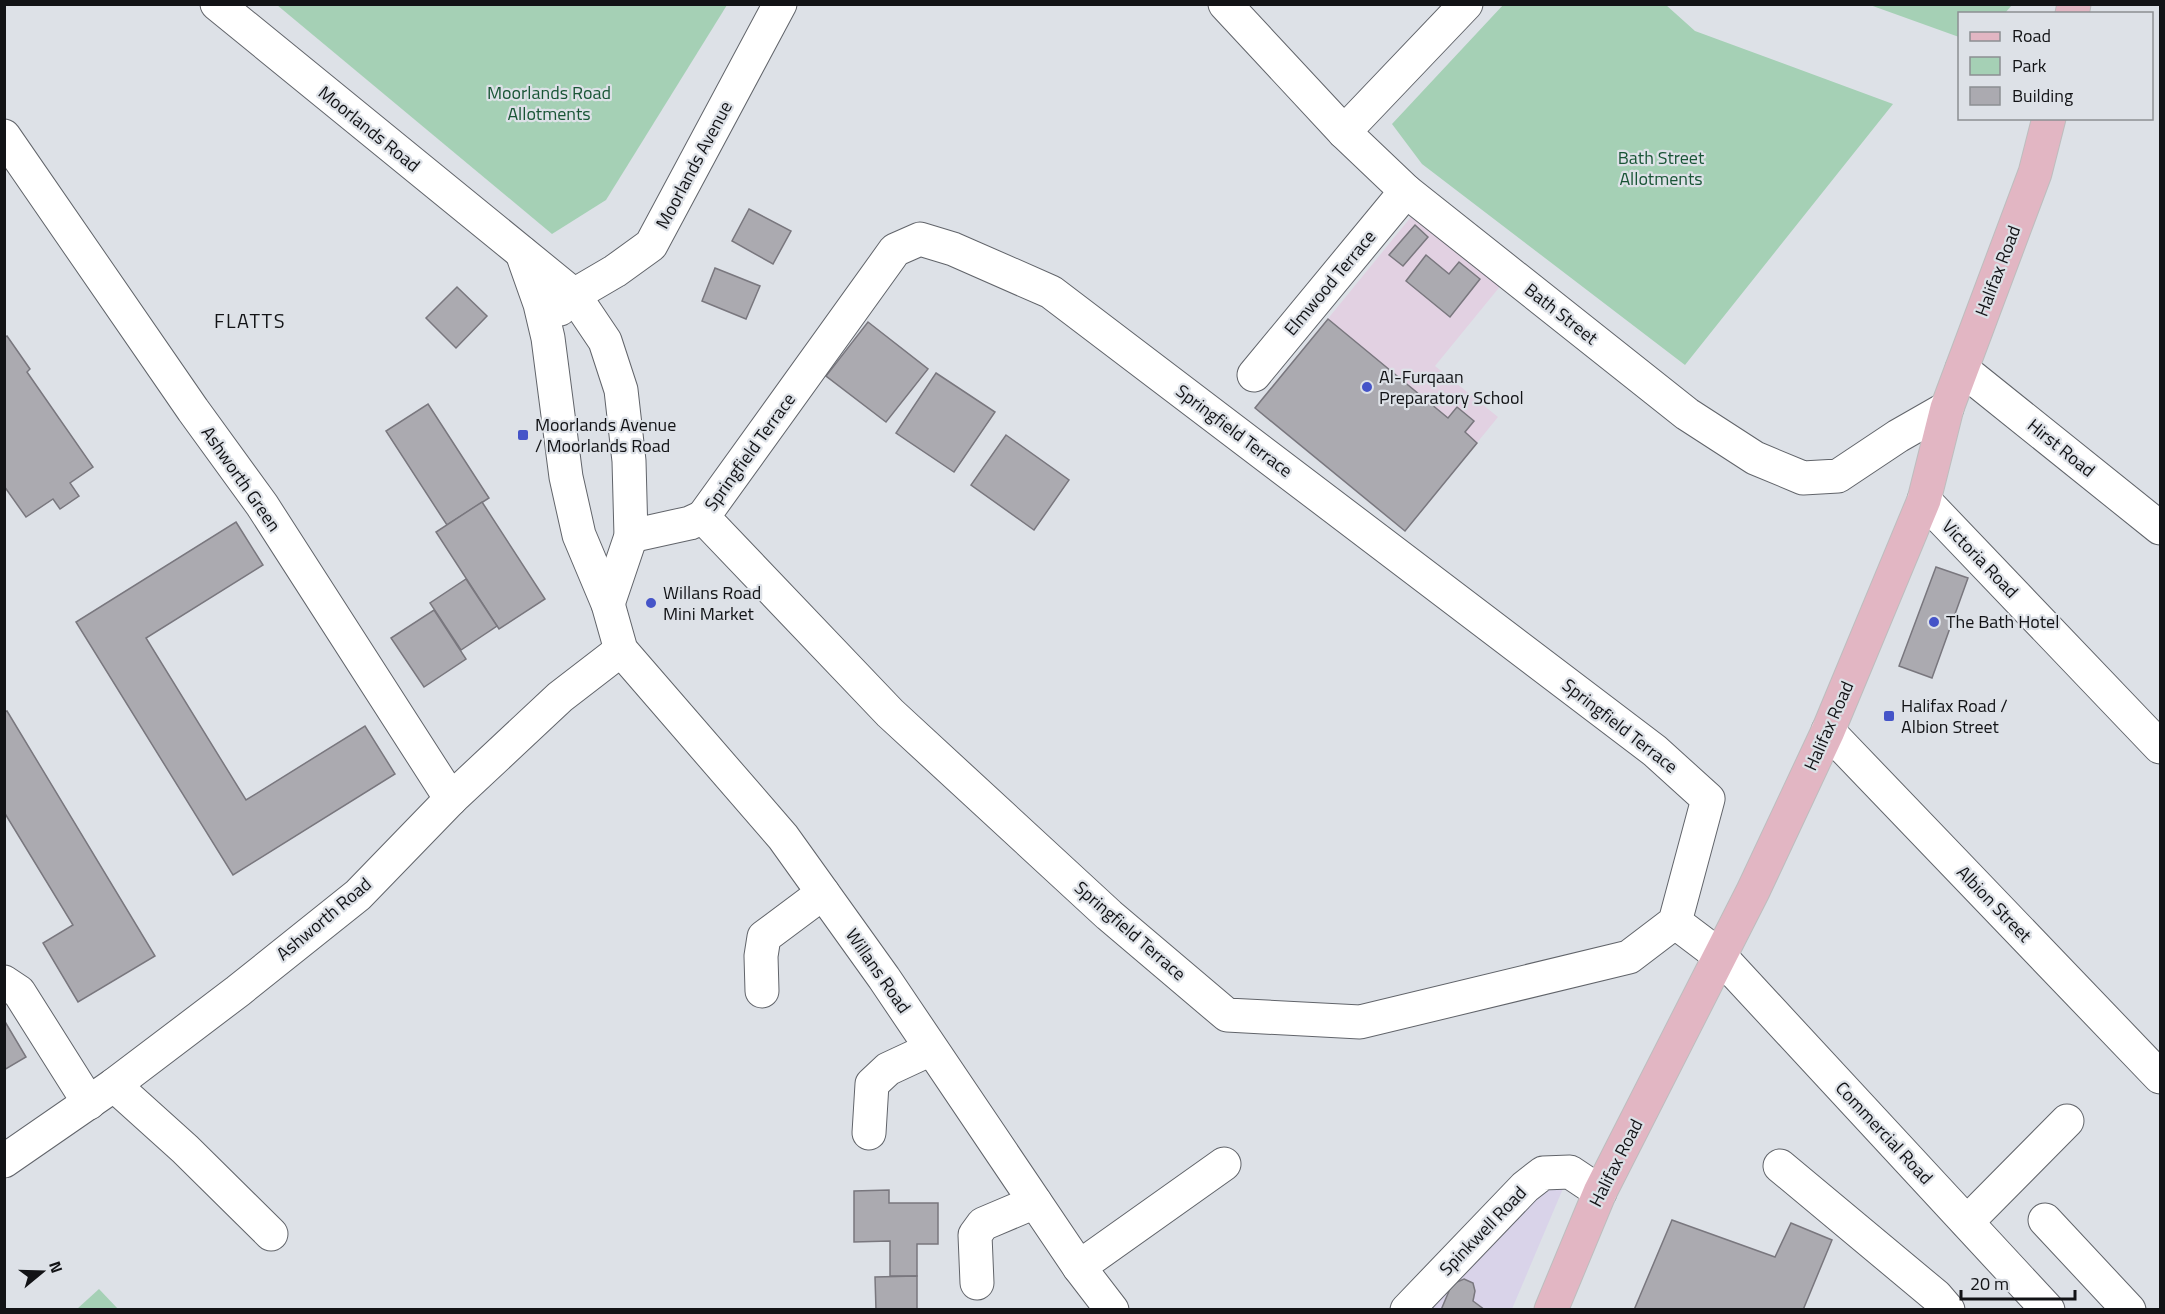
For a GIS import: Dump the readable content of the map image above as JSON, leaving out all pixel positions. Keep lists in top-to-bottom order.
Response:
{
  "streets": {
    "main road": ["Halifax Road"],
    "street": [
      "Moorlands Road",
      "Moorlands Avenue",
      "Elmwood Terrace",
      "Bath Street",
      "Springfield Terrace",
      "Hirst Road",
      "Ashworth Green",
      "Victoria Road",
      "Albion Street",
      "Ashworth Road",
      "Willans Road",
      "Commercial Road",
      "Spinkwell Road"
    ]
  },
  "crossings": [
    ["Moorlands Road", "Moorlands Avenue"],
    ["Moorlands Road", "Springfield Terrace"],
    ["Halifax Road", "Bath Street"],
    ["Halifax Road", "Hirst Road"],
    ["Halifax Road", "Victoria Road"],
    ["Halifax Road", "Albion Street"],
    ["Halifax Road", "Commercial Road"],
    ["Halifax Road", "Spinkwell Road"],
    ["Elmwood Terrace", "Bath Street"],
    ["Ashworth Green", "Ashworth Road"],
    ["Ashworth Road", "Willans Road"]
  ],
  "districts": ["FLATTS"],
  "parks": ["Moorlands Road Allotments", "Bath Street Allotments"],
  "places": {
    "other": ["Al-Furqaan Preparatory School", "Willans Road Mini Market", "The Bath Hotel"],
    "transit": ["Moorlands Avenue / Moorlands Road", "Halifax Road / Albion Street"]
  },
  "legend": ["Road", "Park", "Building"],
  "scale_bar": "20 m",
  "north": "right"
}
